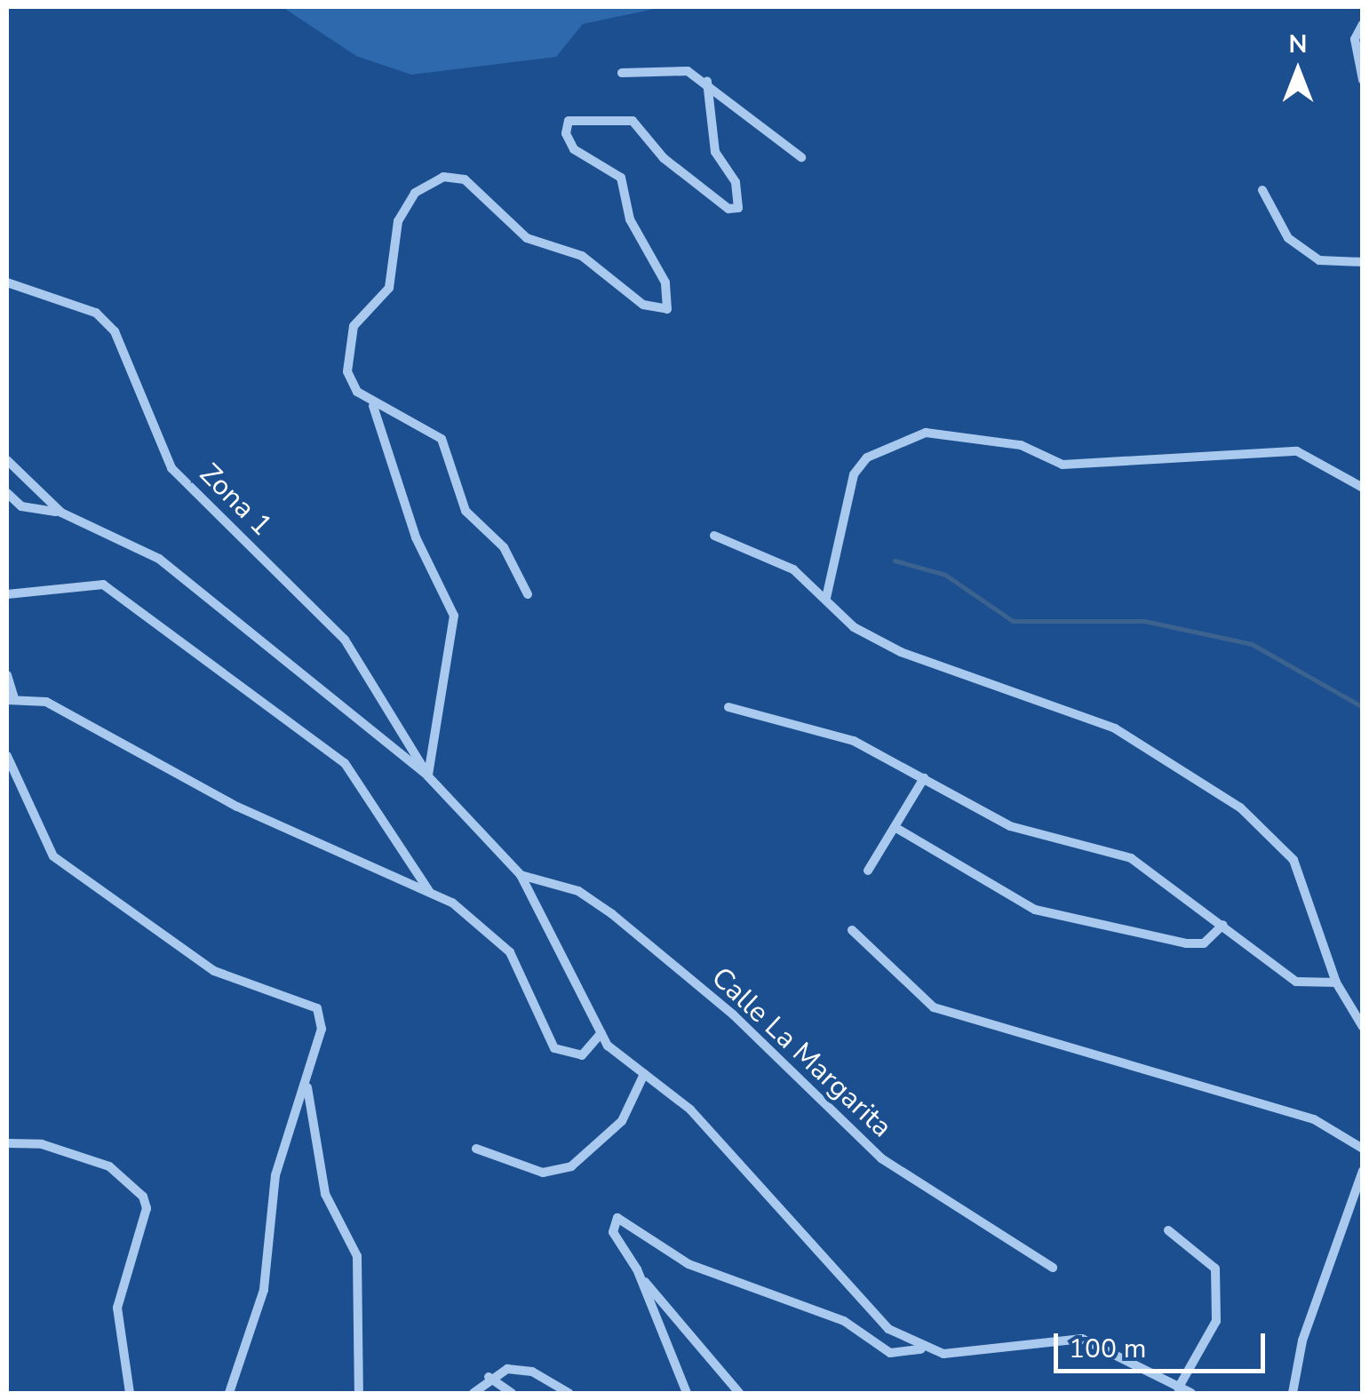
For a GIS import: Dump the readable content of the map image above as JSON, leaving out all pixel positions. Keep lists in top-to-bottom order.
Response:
{
  "streets": {
    "street": ["Zona 1", "Calle La Margarita"]
  },
  "scale_bar": "100 m",
  "north": "top"
}
